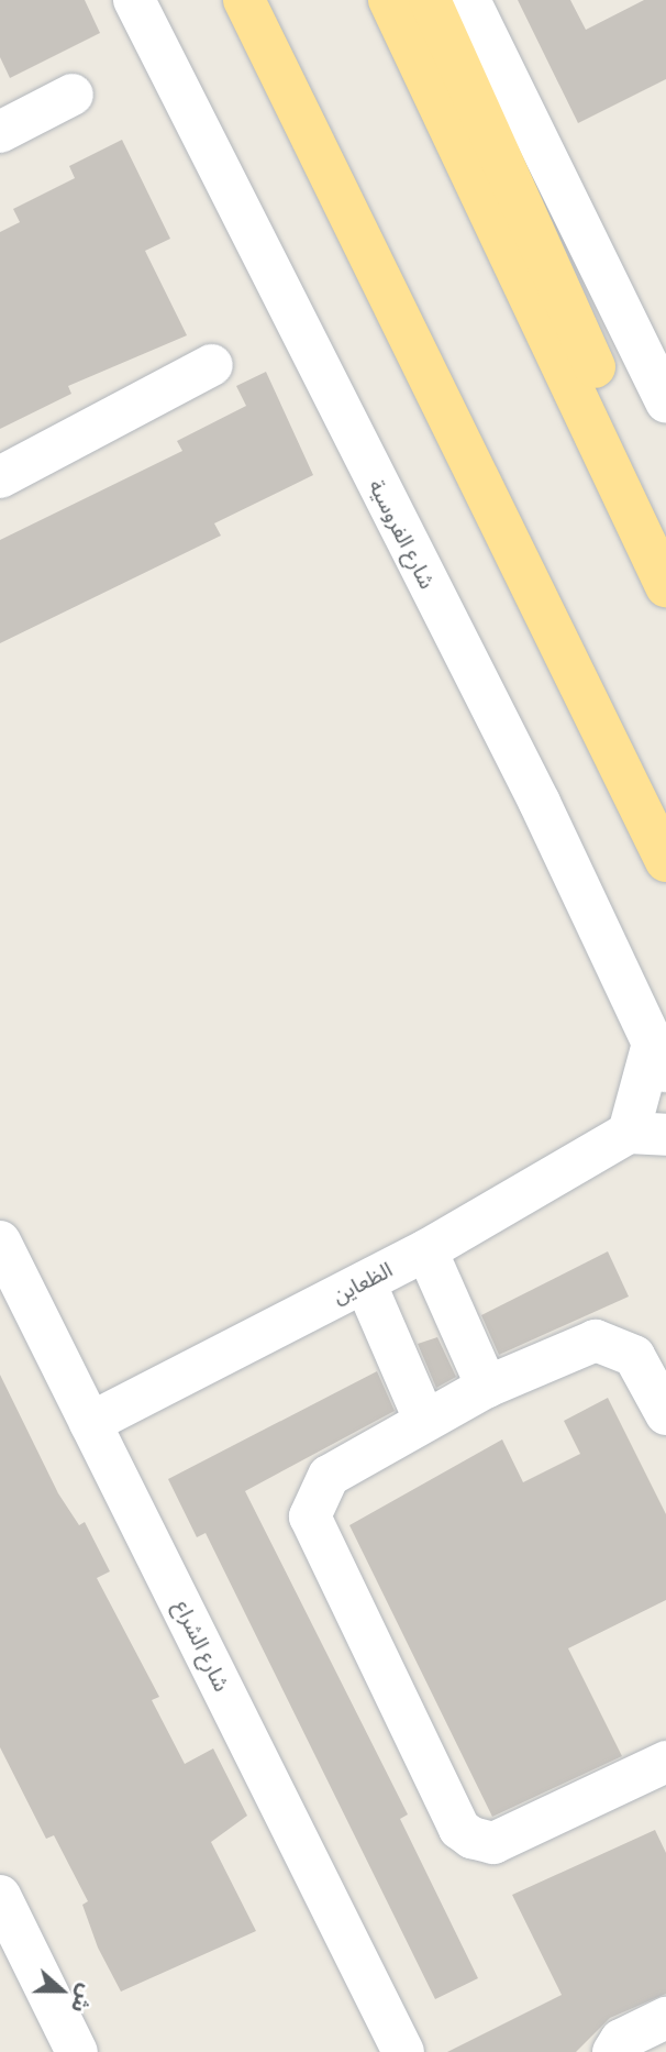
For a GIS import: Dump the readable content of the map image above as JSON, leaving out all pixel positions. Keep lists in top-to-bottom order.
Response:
{
  "streets": {
    "street": ["شارع الفروسية", "الظعاين", "شارع الشراع"]
  },
  "crossings": [
    ["شارع الفروسية", "الظعاين"],
    ["الظعاين", "شارع الشراع"]
  ],
  "north": "right"
}
